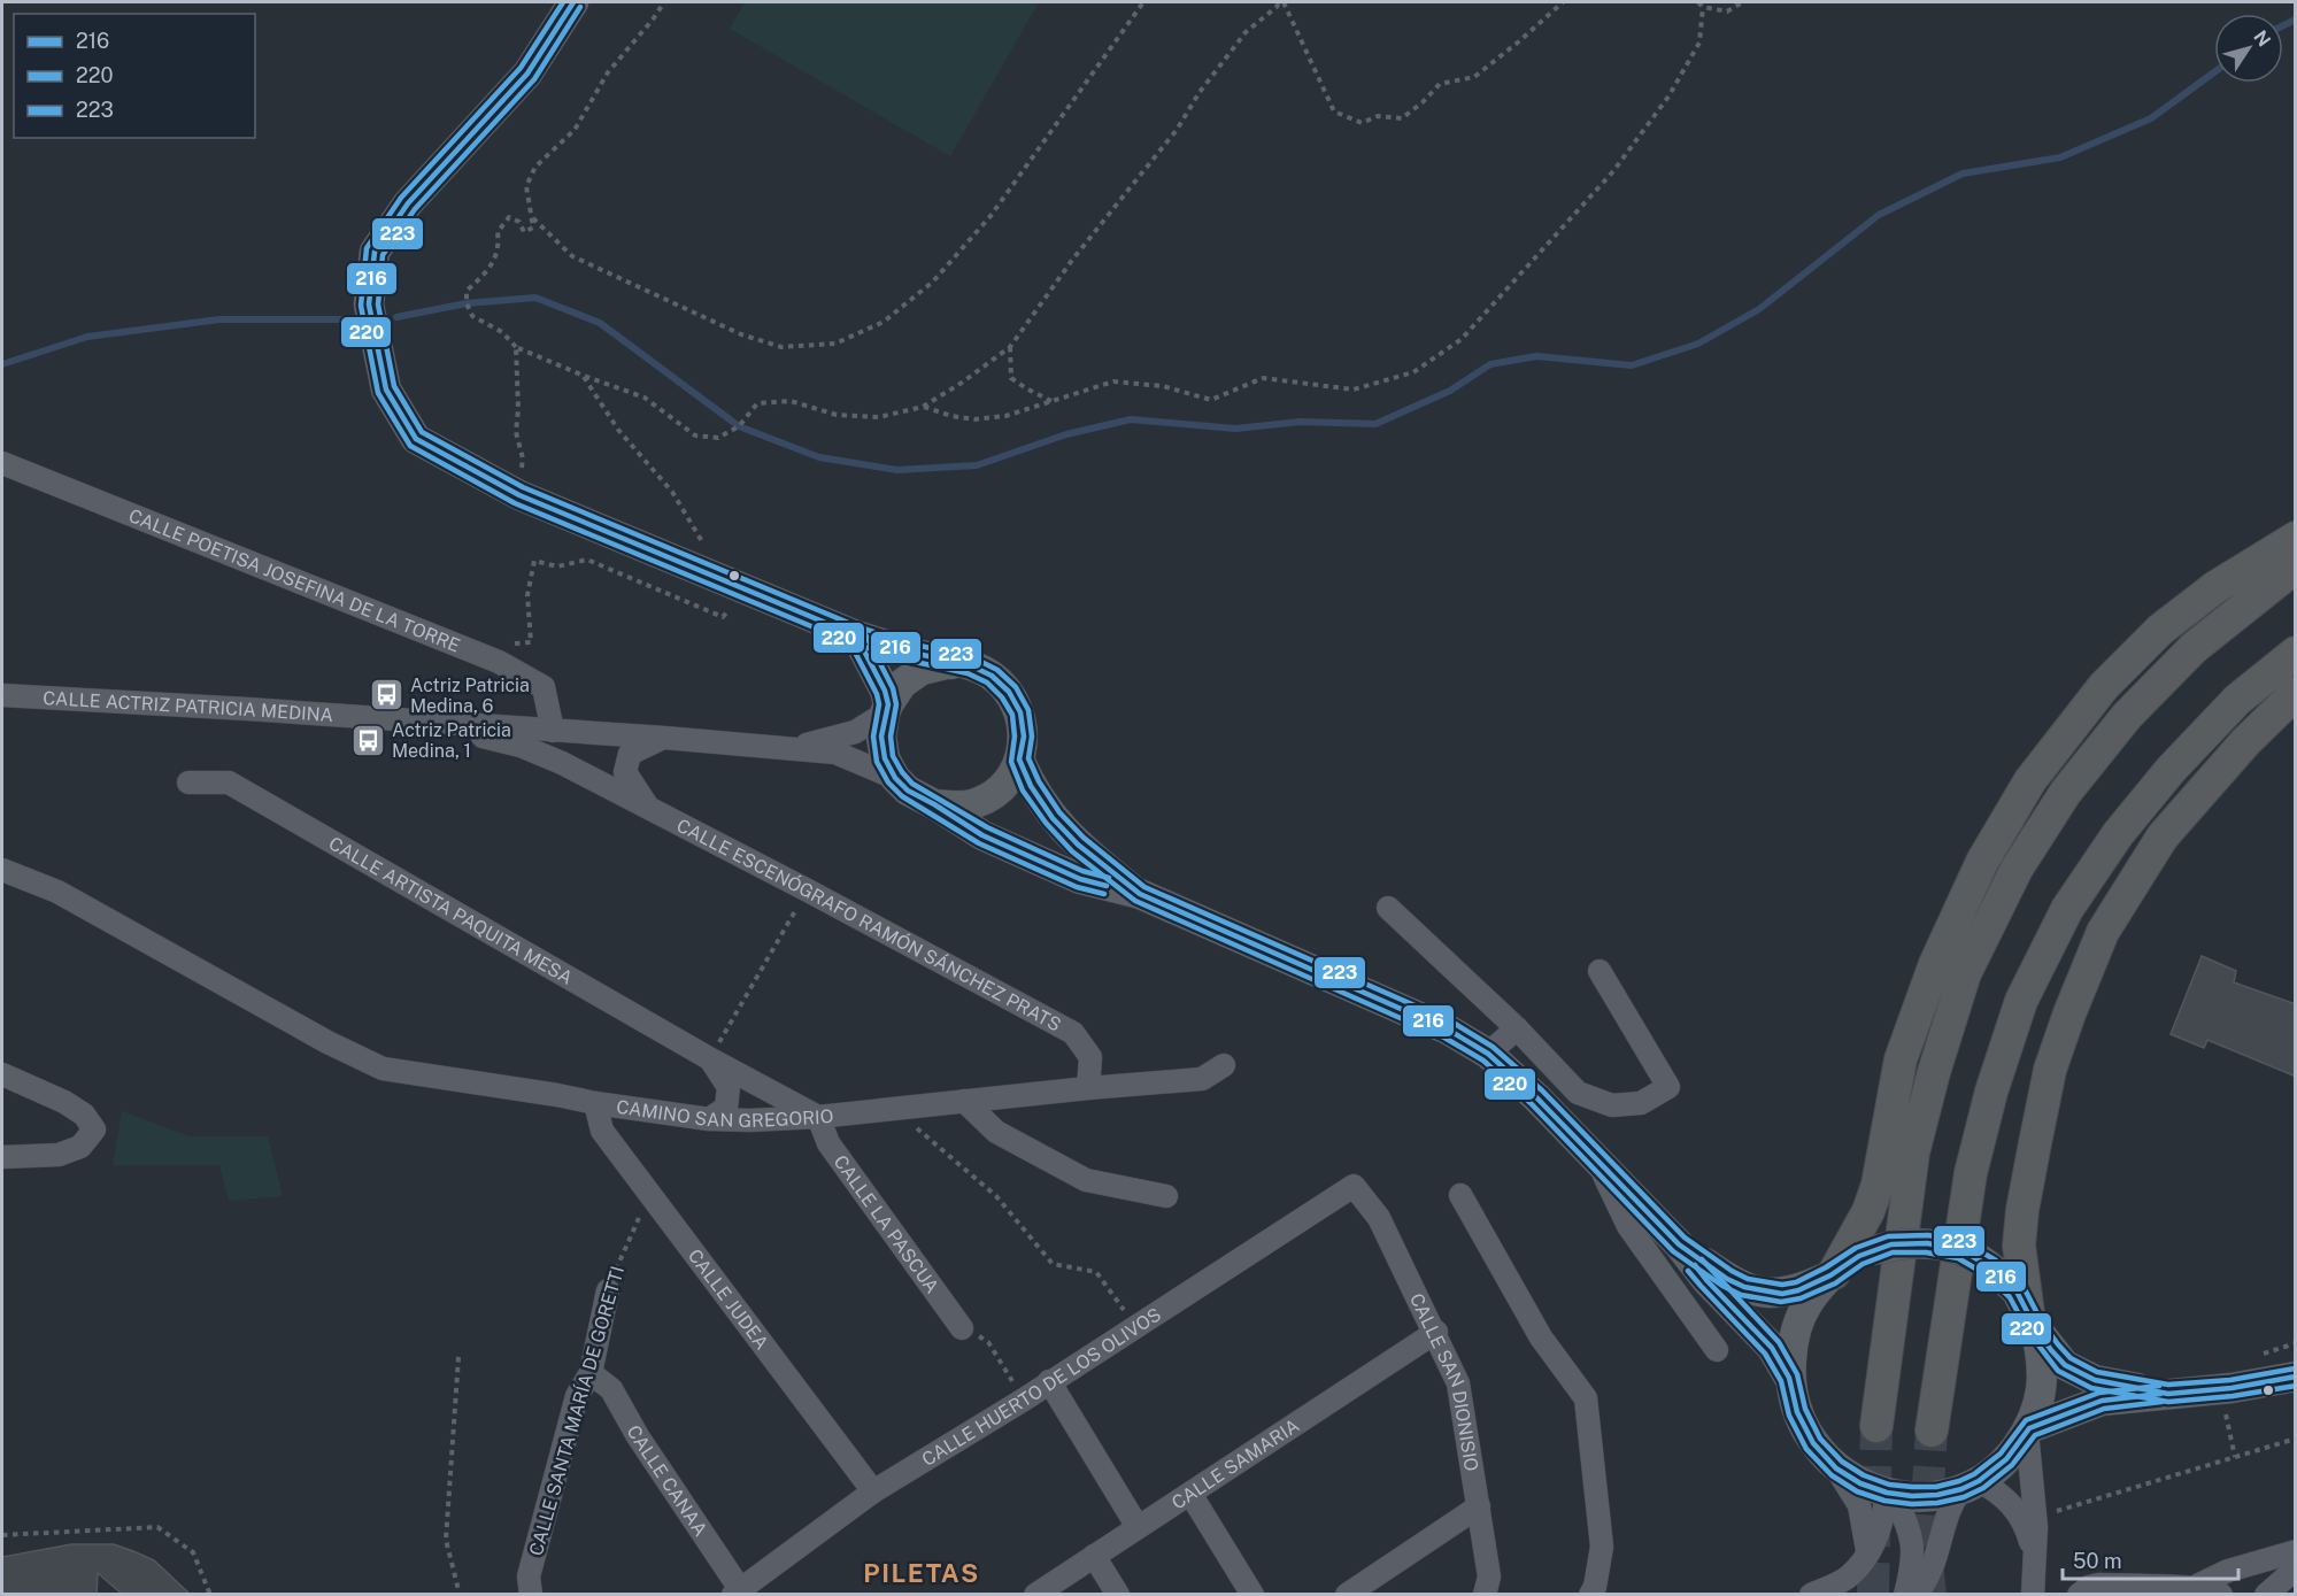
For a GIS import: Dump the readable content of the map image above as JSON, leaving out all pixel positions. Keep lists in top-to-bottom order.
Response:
{
  "streets": {
    "street": [
      "CALLE POETISA JOSEFINA DE LA TORRE",
      "CALLE ACTRIZ PATRICIA MEDINA",
      "CALLE ARTISTA PAQUITA MESA",
      "CALLE ESCENÓGRAFO RAMÓN SÁNCHEZ PRATS",
      "CAMINO SAN GREGORIO",
      "CALLE LA PASCUA",
      "CALLE JUDEA",
      "CALLE SAN DIONISIO",
      "CALLE HUERTO DE LOS OLIVOS",
      "CALLE SANTA MARÍA DE GORETTI",
      "CALLE SAMARIA",
      "CALLE CANAA"
    ]
  },
  "crossings": [
    ["CALLE POETISA JOSEFINA DE LA TORRE", "CALLE ACTRIZ PATRICIA MEDINA"],
    ["CALLE ACTRIZ PATRICIA MEDINA", "CALLE ESCENÓGRAFO RAMÓN SÁNCHEZ PRATS"],
    ["CALLE ARTISTA PAQUITA MESA", "CAMINO SAN GREGORIO"],
    ["CALLE ARTISTA PAQUITA MESA", "CALLE LA PASCUA"],
    ["CALLE ESCENÓGRAFO RAMÓN SÁNCHEZ PRATS", "CAMINO SAN GREGORIO"],
    ["CAMINO SAN GREGORIO", "CALLE LA PASCUA"],
    ["CAMINO SAN GREGORIO", "CALLE JUDEA"],
    ["CALLE JUDEA", "CALLE HUERTO DE LOS OLIVOS"],
    ["CALLE JUDEA", "CALLE SANTA MARÍA DE GORETTI"],
    ["CALLE SAN DIONISIO", "CALLE HUERTO DE LOS OLIVOS"],
    ["CALLE SAN DIONISIO", "CALLE SAMARIA"],
    ["CALLE HUERTO DE LOS OLIVOS", "CALLE CANAA"],
    ["CALLE SANTA MARÍA DE GORETTI", "CALLE CANAA"]
  ],
  "districts": ["PILETAS"],
  "places": {
    "bus stop": ["Actriz Patricia Medina, 6", "Actriz Patricia Medina, 1"]
  },
  "lines": ["transit line 216", "transit line 220", "transit line 223"],
  "legend": ["216", "220", "223"],
  "scale_bar": "50 m",
  "north": "top right"
}
